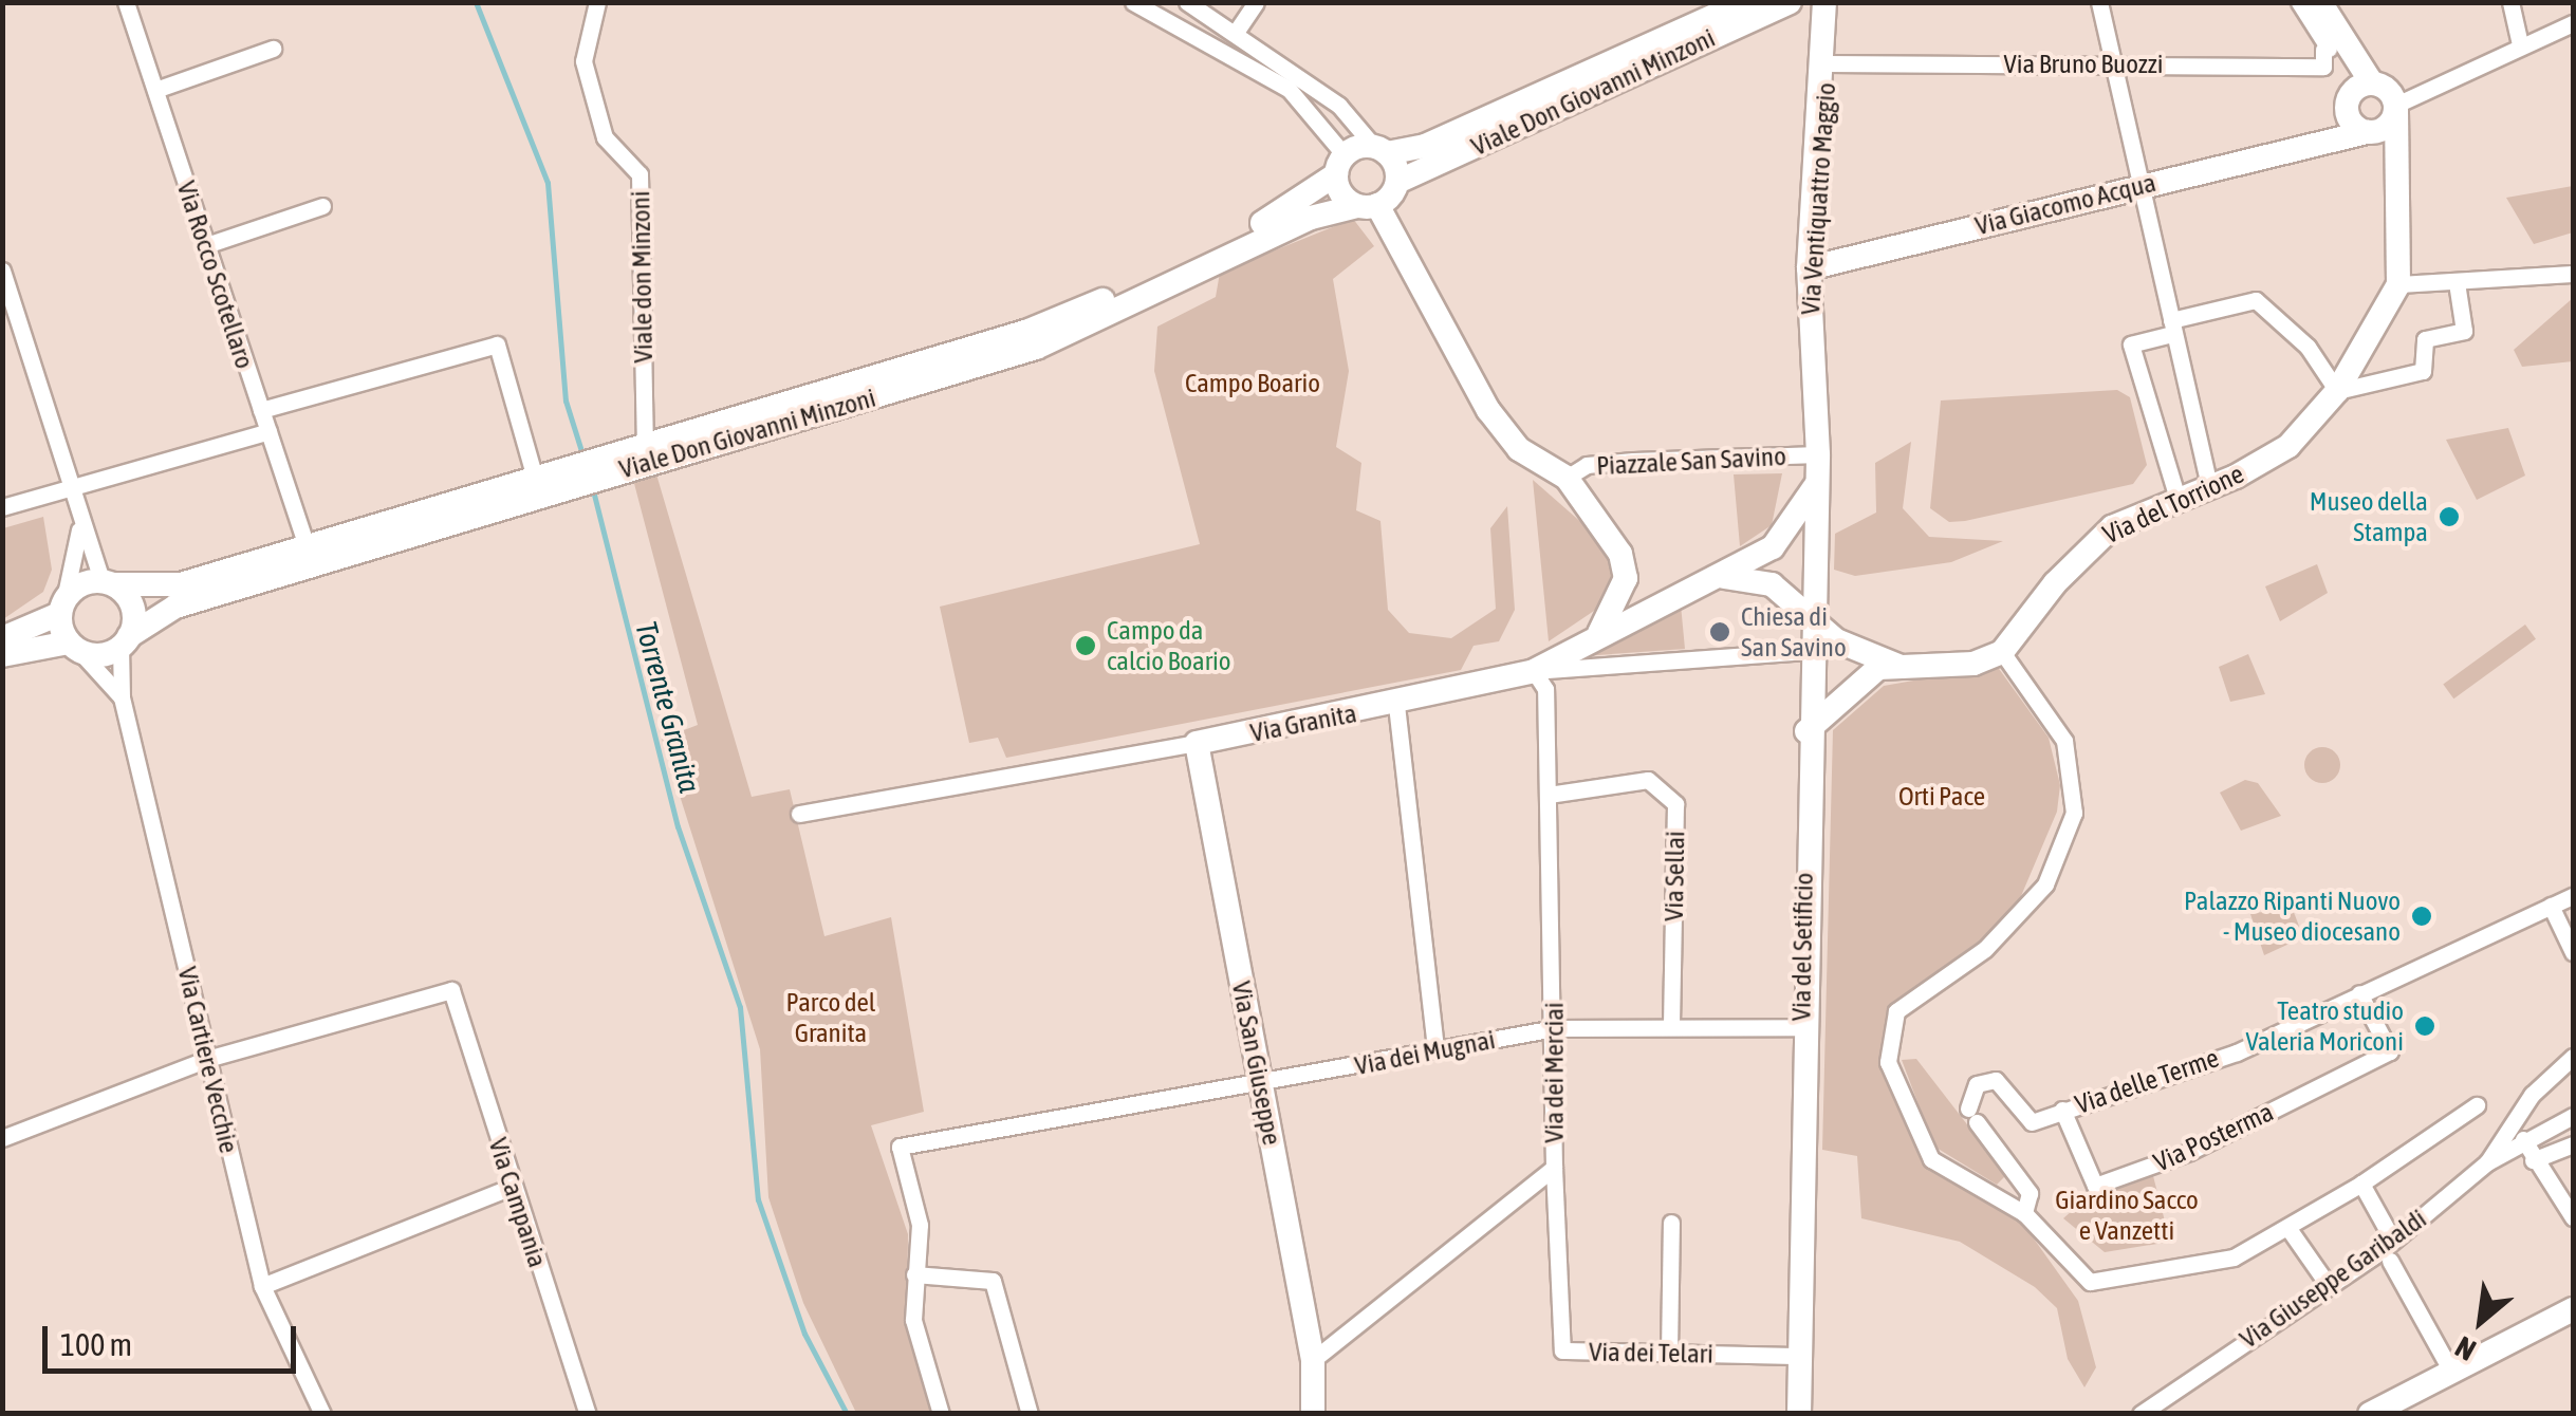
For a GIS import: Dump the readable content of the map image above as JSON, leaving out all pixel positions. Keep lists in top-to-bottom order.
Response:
{
  "streets": {
    "main road": [
      "Viale Don Giovanni Minzoni",
      "Via Ventiquattro Maggio",
      "Via Giacomo Acqua",
      "Piazzale San Savino",
      "Via del Torrione",
      "Via Granita",
      "Via del Setificio",
      "Via San Giuseppe"
    ],
    "street": [
      "Via Bruno Buozzi",
      "Via Rocco Scotellaro",
      "Viale don Minzoni",
      "Via Sellai",
      "Via dei Mugnai",
      "Via Cartiere Vecchie",
      "Via dei Merciai",
      "Via delle Terme",
      "Via Posterma",
      "Via Campania",
      "Via Giuseppe Garibaldi",
      "Via dei Telari"
    ]
  },
  "crossings": [
    ["Via Bruno Buozzi", "Via Ventiquattro Maggio"],
    ["Viale Don Giovanni Minzoni", "Via Rocco Scotellaro"],
    ["Viale Don Giovanni Minzoni", "Viale don Minzoni"],
    ["Viale Don Giovanni Minzoni", "Piazzale San Savino"],
    ["Viale Don Giovanni Minzoni", "Via Cartiere Vecchie"],
    ["Via Ventiquattro Maggio", "Via Giacomo Acqua"],
    ["Via Ventiquattro Maggio", "Piazzale San Savino"],
    ["Via Ventiquattro Maggio", "Via del Setificio"],
    ["Piazzale San Savino", "Via Granita"],
    ["Piazzale San Savino", "Via del Setificio"],
    ["Piazzale San Savino", "Via dei Merciai"],
    ["Via Granita", "Via del Setificio"],
    ["Via Granita", "Via San Giuseppe"],
    ["Via Granita", "Via dei Merciai"],
    ["Via Sellai", "Via dei Mugnai"],
    ["Via Sellai", "Via dei Merciai"],
    ["Via del Setificio", "Via dei Mugnai"],
    ["Via del Setificio", "Via dei Telari"],
    ["Via dei Mugnai", "Via San Giuseppe"],
    ["Via dei Mugnai", "Via dei Merciai"],
    ["Via Cartiere Vecchie", "Via Campania"],
    ["Via San Giuseppe", "Via dei Merciai"],
    ["Via dei Merciai", "Via dei Telari"],
    ["Via delle Terme", "Via Posterma"]
  ],
  "water": ["Torrente Granita"],
  "parks": [
    "Campo Boario",
    "Orti Pace",
    "Parco del Granita",
    "Giardino Sacco e Vanzetti"
  ],
  "places": [
    "Museo della Stampa",
    "Chiesa di San Savino",
    "Campo da calcio Boario",
    "Palazzo Ripanti Nuovo - Museo diocesano",
    "Teatro studio Valeria Moriconi"
  ],
  "scale_bar": "100 m",
  "north": "bottom left"
}
